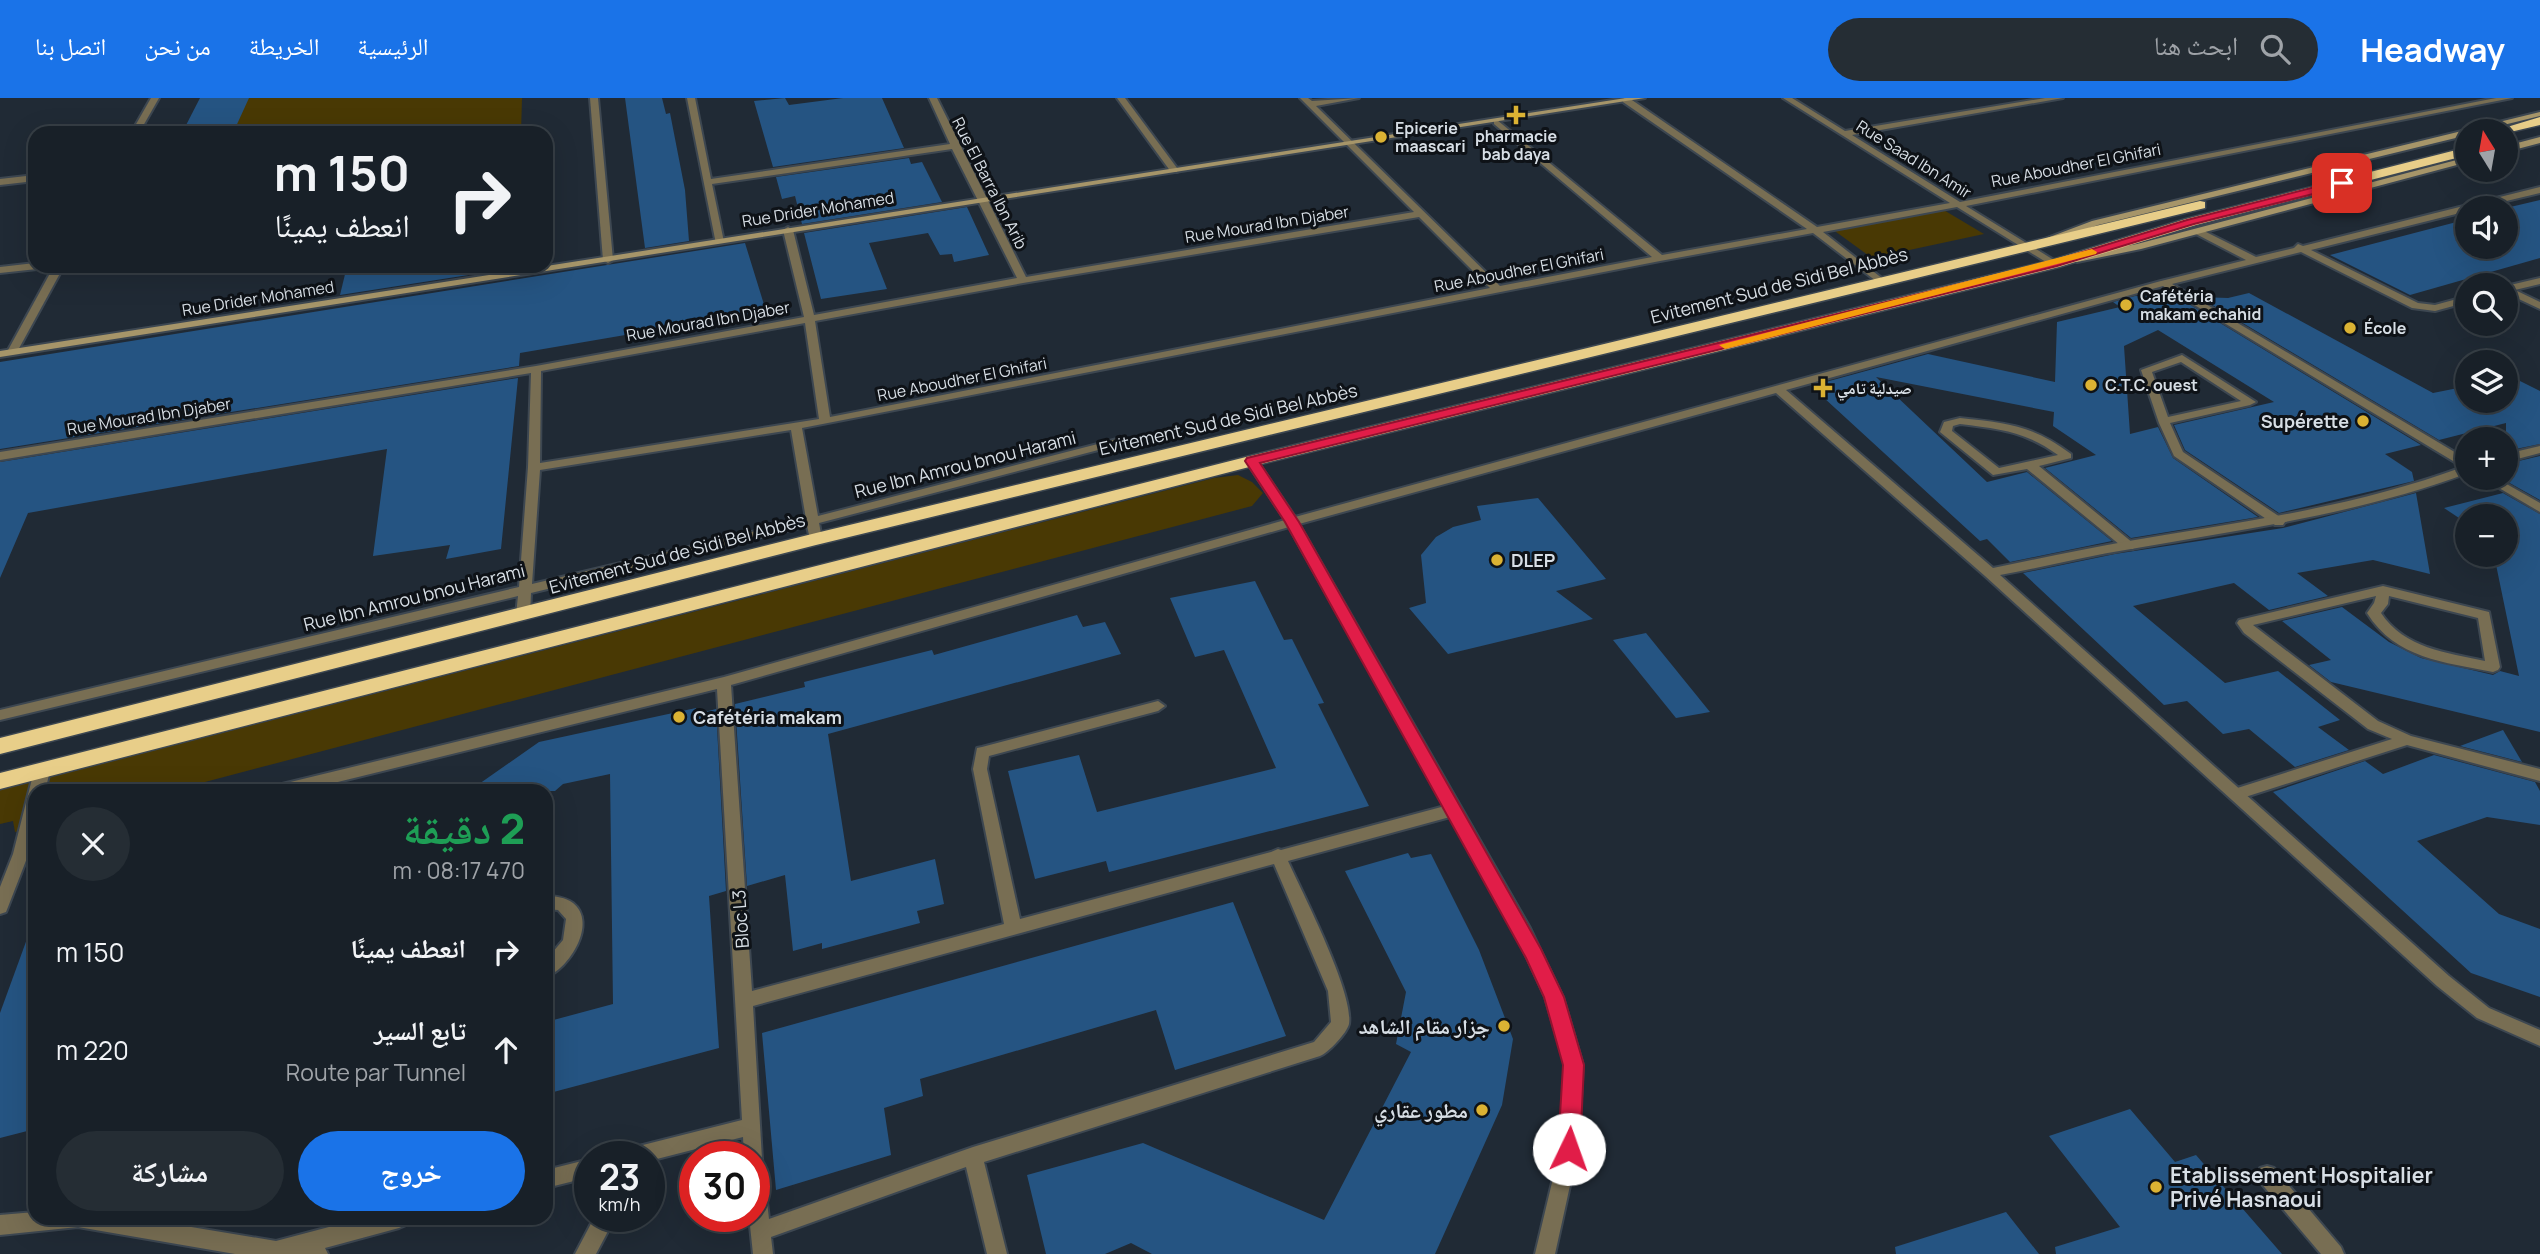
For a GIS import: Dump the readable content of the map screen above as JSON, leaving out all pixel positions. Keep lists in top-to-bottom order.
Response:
{
  "streets": {
    "highway": ["Evitement Sud de Sidi Bel Abbès"],
    "street": [
      "Rue Saad Ibn Amir",
      "Rue Aboudher El Ghifari",
      "Rue El Barra Ibn Arib",
      "Rue Drider Mohamed",
      "Rue Mourad Ibn Djaber",
      "Rue Ibn Amrou bnou Harami",
      "Bloc L3"
    ]
  },
  "crossings": [
    ["Rue Saad Ibn Amir", "Rue Aboudher El Ghifari"],
    ["Rue Saad Ibn Amir", "Evitement Sud de Sidi Bel Abbès"],
    ["Rue El Barra Ibn Arib", "Rue Drider Mohamed"],
    ["Rue El Barra Ibn Arib", "Rue Mourad Ibn Djaber"],
    ["Evitement Sud de Sidi Bel Abbès", "Rue Ibn Amrou bnou Harami"]
  ],
  "places": {
    "health": ["pharmacie bab daya", "صيدلية تامي"],
    "other": [
      "Epicerie maascari",
      "Cafétéria makam echahid",
      "École",
      "C.T.C. ouest",
      "Supérette",
      "DLEP",
      "Cafétéria makam",
      "جزار مقام الشاهد",
      "مطور عقاري",
      "Etablissement Hospitalier Privé Hasnaoui"
    ]
  },
  "north": "top",
  "page": {
    "header": "Headway",
    "search": "ابحث هنا",
    "nav": [
      "الرئيسية",
      "الخريطة",
      "من نحن",
      "اتصل بنا"
    ],
    "map_buttons": ["+", "−"],
    "turn": ["150 m", "انعطف يمينًا"],
    "heading": ["2 دقيقة", "470 m · 08:17"],
    "list": [
      {
        "name": "انعطف يمينًا",
        "value": "150 m"
      },
      {
        "name": "تابع السير",
        "note": "Route par Tunnel",
        "value": "220 m"
      }
    ],
    "buttons": ["خروج", "مشاركة"],
    "speed": "23 km/h",
    "limit": "30"
  }
}
